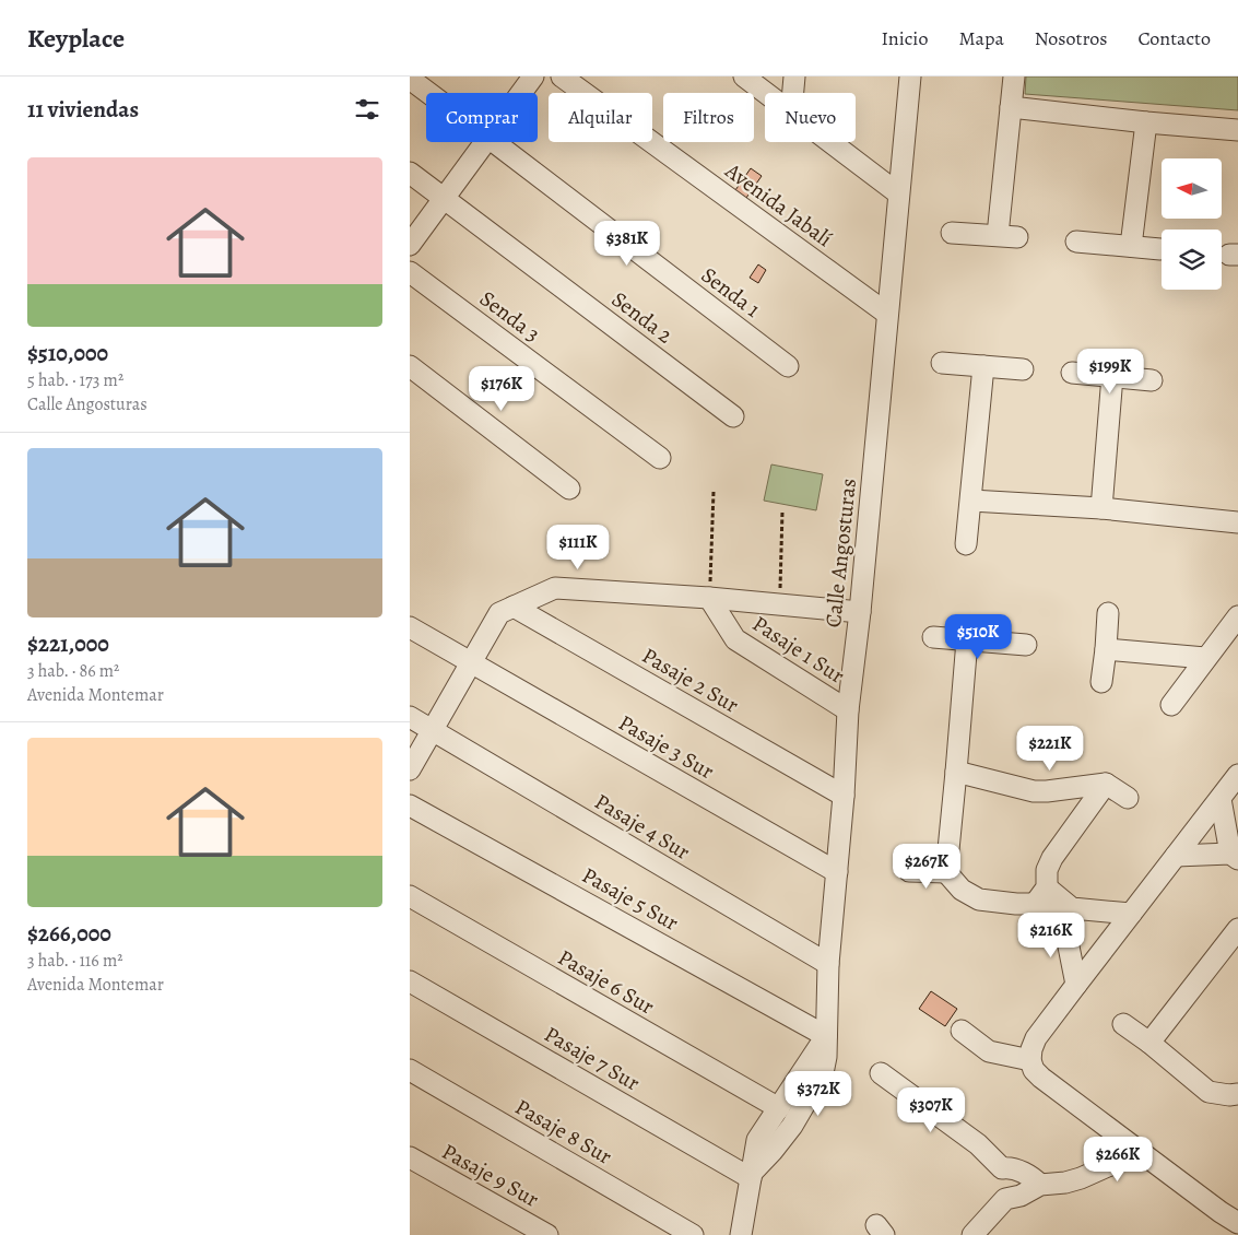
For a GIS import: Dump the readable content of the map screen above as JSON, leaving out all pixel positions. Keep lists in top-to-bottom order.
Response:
{
  "streets": {
    "street": [
      "Avenida Jabalí",
      "Senda 1",
      "Senda 3",
      "Senda 2",
      "Calle Angosturas",
      "Pasaje 1 Sur",
      "Pasaje 2 Sur",
      "Pasaje 3 Sur",
      "Pasaje 4 Sur",
      "Pasaje 5 Sur",
      "Pasaje 6 Sur",
      "Pasaje 7 Sur",
      "Pasaje 8 Sur",
      "Pasaje 9 Sur"
    ]
  },
  "crossings": [
    ["Avenida Jabalí", "Calle Angosturas"],
    ["Calle Angosturas", "Pasaje 1 Sur"],
    ["Calle Angosturas", "Pasaje 2 Sur"],
    ["Calle Angosturas", "Pasaje 3 Sur"],
    ["Calle Angosturas", "Pasaje 4 Sur"],
    ["Calle Angosturas", "Pasaje 5 Sur"],
    ["Calle Angosturas", "Pasaje 7 Sur"]
  ],
  "north": "left",
  "page": {
    "header": "Keyplace",
    "nav": [
      "Inicio",
      "Mapa",
      "Nosotros",
      "Contacto"
    ],
    "heading": "11 viviendas",
    "chip": [
      "Comprar",
      "Alquilar",
      "Filtros",
      "Nuevo"
    ],
    "list": [
      {
        "name": "$510,000",
        "note": "5 hab. · 173 m² · Calle Angosturas"
      },
      {
        "name": "$221,000",
        "note": "3 hab. · 86 m² · Avenida Montemar"
      },
      {
        "name": "$266,000",
        "note": "3 hab. · 116 m² · Avenida Montemar"
      }
    ],
    "price": [
      "$381K",
      "$199K",
      "$176K",
      "$111K",
      "$510K",
      "$221K",
      "$267K",
      "$216K",
      "$372K",
      "$307K",
      "$266K"
    ]
  }
}
